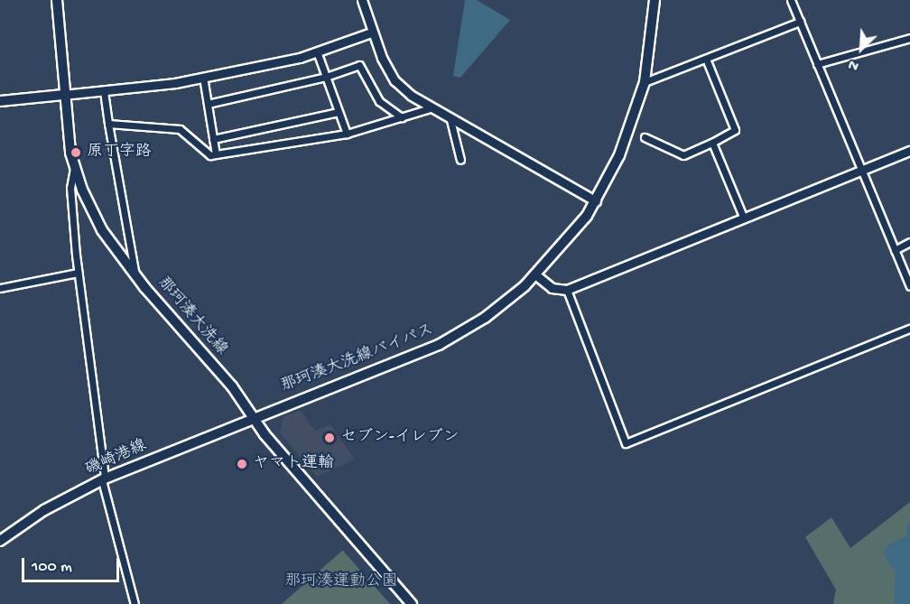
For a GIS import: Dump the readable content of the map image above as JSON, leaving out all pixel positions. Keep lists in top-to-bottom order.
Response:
{
  "streets": {
    "main road": ["那珂湊大洗線", "那珂湊大洗線バイパス", "磯崎港線"]
  },
  "crossings": [
    ["那珂湊大洗線", "那珂湊大洗線バイパス"],
    ["那珂湊大洗線", "磯崎港線"],
    ["那珂湊大洗線バイパス", "磯崎港線"]
  ],
  "parks": ["那珂湊運動公園"],
  "places": ["原丁字路", "セブン-イレブン", "ヤマト運輸"],
  "scale_bar": "100 m",
  "north": "bottom left"
}
